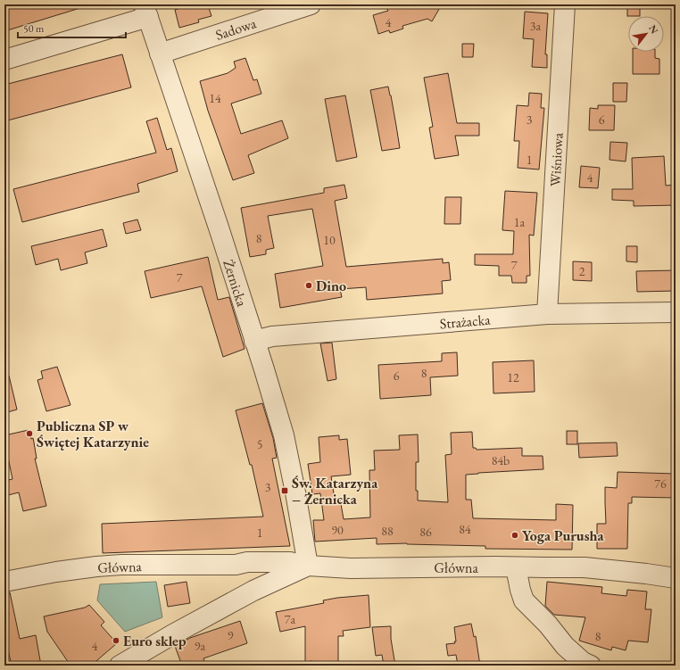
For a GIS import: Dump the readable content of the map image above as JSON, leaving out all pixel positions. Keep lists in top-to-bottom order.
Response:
{
  "streets": {
    "street": [
      "Sadowa",
      "Wiśniowa",
      "Żernicka",
      "Strażacka",
      "Główna"
    ]
  },
  "crossings": [
    ["Sadowa", "Żernicka"],
    ["Wiśniowa", "Strażacka"],
    ["Żernicka", "Strażacka"],
    ["Żernicka", "Główna"]
  ],
  "places": {
    "other": [
      "Dino",
      "Publiczna SP w Świętej Katarzynie",
      "Yoga Purusha",
      "Euro sklep"
    ],
    "transit": ["Św. Katarzyna – Żernicka"]
  },
  "house_numbers": [
    "4",
    "3a",
    "14",
    "3",
    "6",
    "1",
    "4",
    "1a",
    "8",
    "10",
    "7",
    "2",
    "7",
    "8",
    "6",
    "12",
    "5",
    "84b",
    "76",
    "3",
    "84",
    "90",
    "88",
    "86",
    "1",
    "7a",
    "9",
    "8",
    "4",
    "9a"
  ],
  "scale_bar": "50 m",
  "north": "top right"
}
